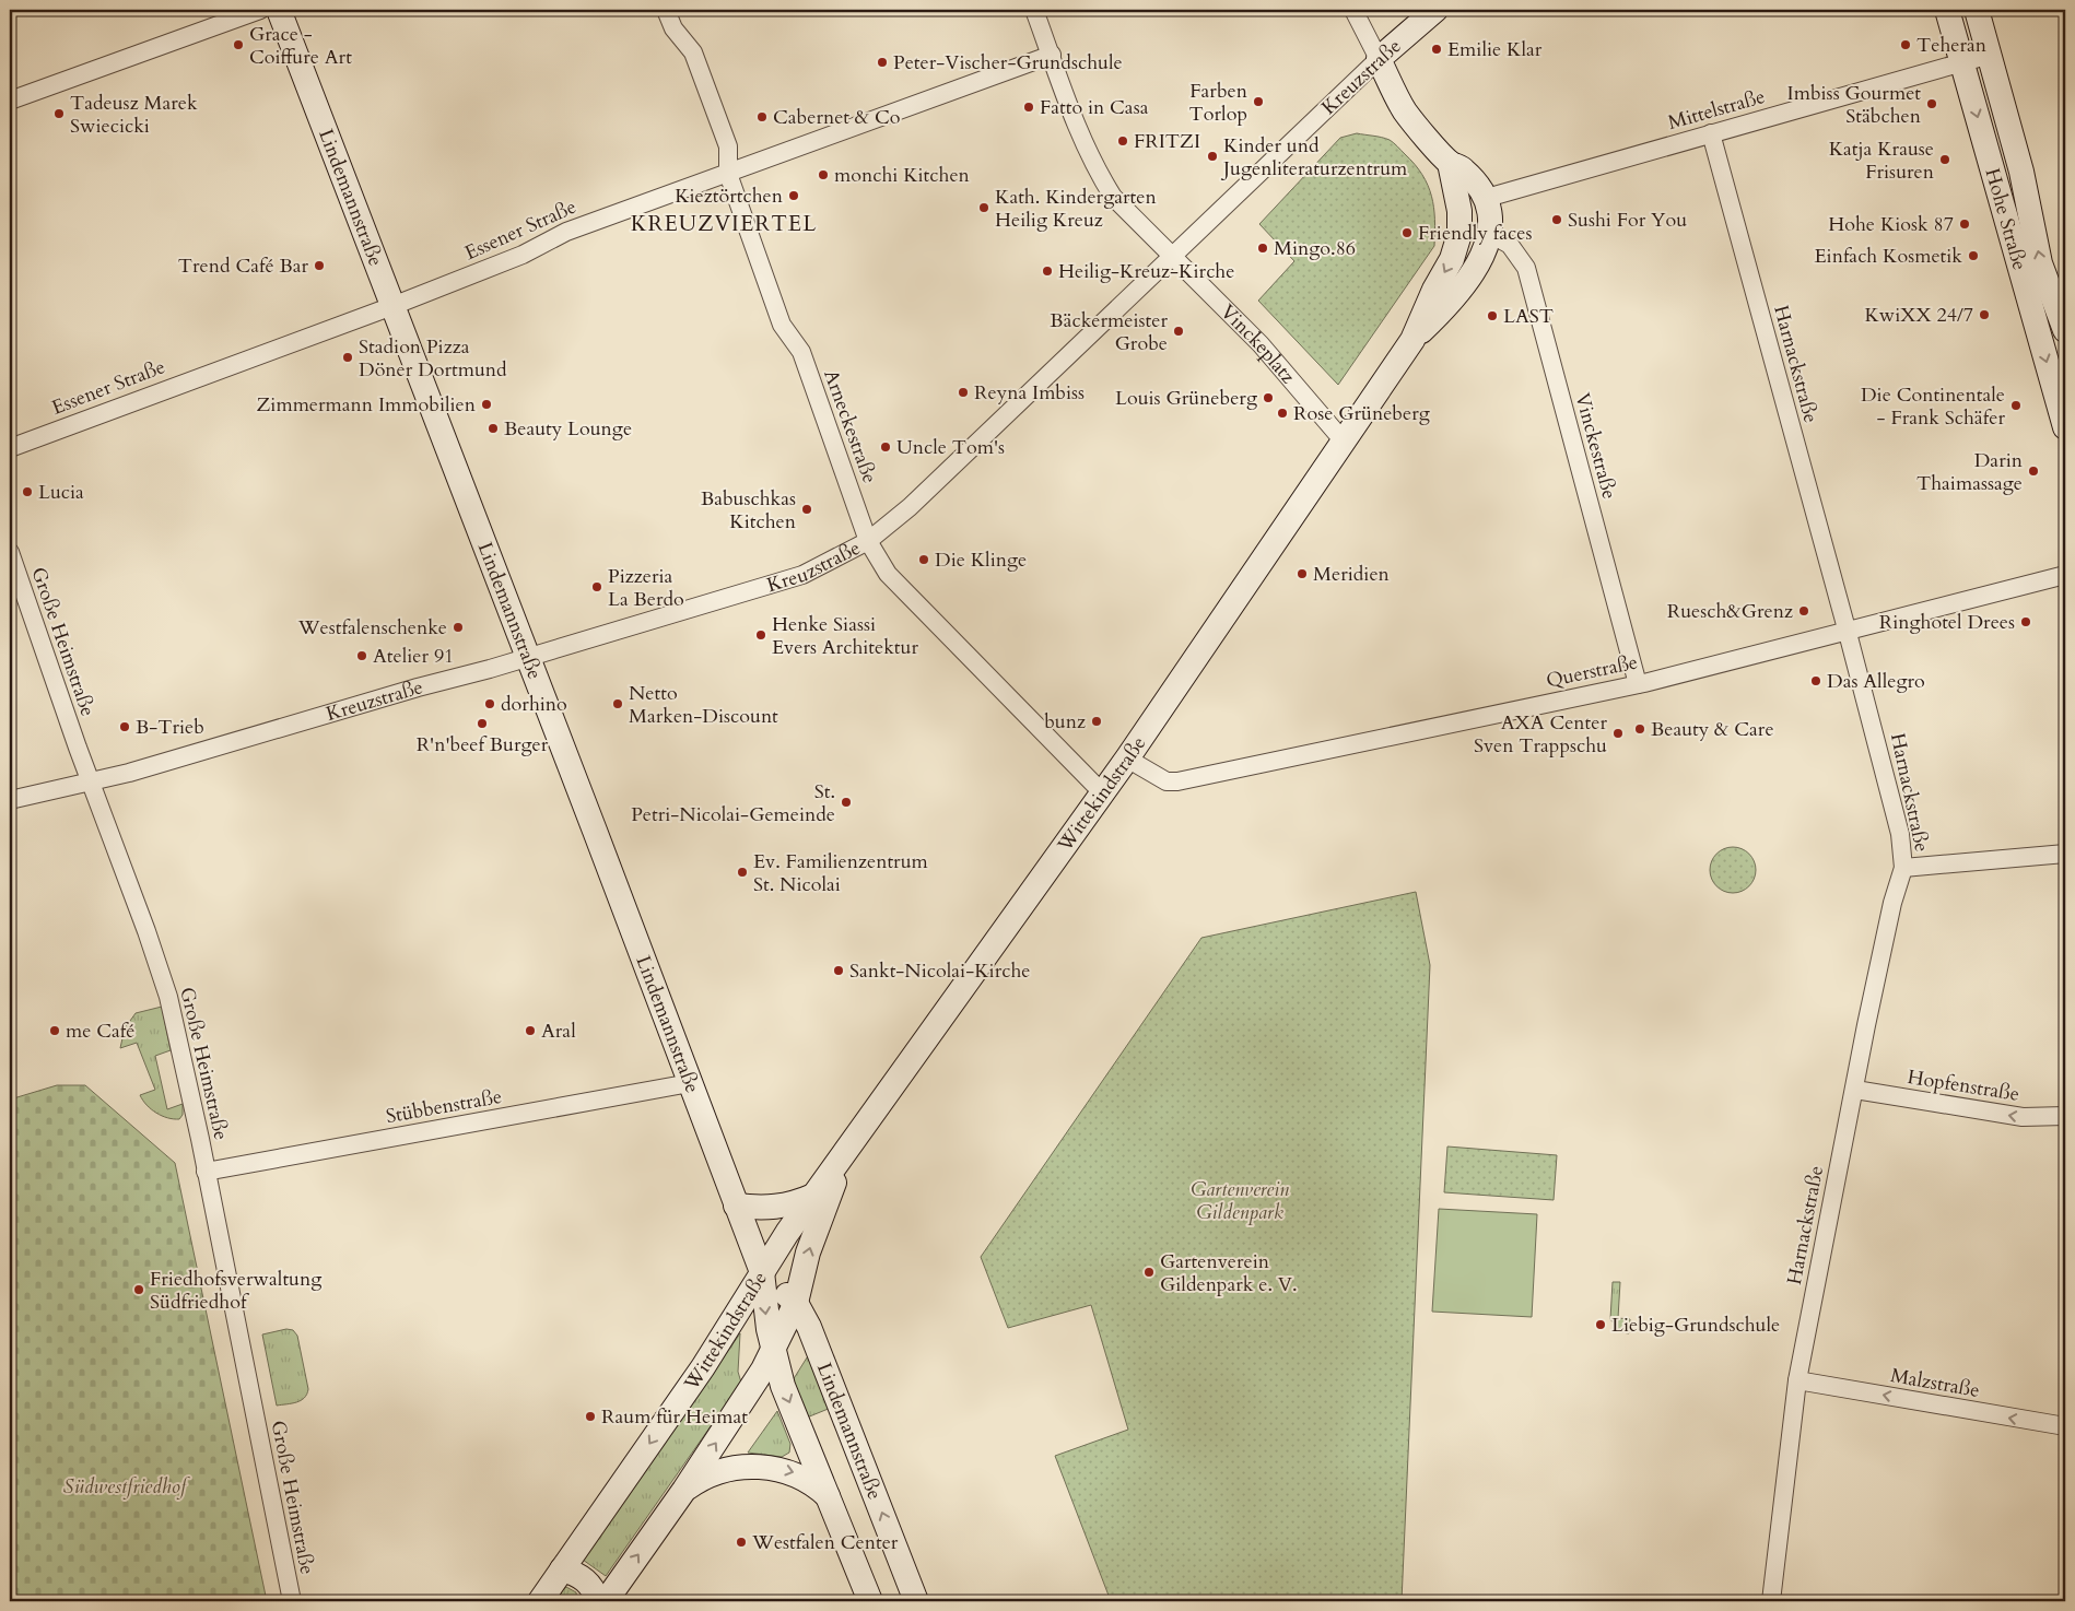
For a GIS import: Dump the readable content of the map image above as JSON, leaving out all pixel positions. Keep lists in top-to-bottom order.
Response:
{
  "streets": {
    "main road": [
      "Kreuzstraße",
      "Lindemannstraße",
      "Hohe Straße",
      "Wittekindstraße"
    ],
    "street": [
      "Mittelstraße",
      "Essener Straße",
      "Vinckeplatz",
      "Harnackstraße",
      "Arneckestraße",
      "Vinckestraße",
      "Große Heimstraße",
      "Querstraße",
      "Hopfenstraße",
      "Stübbenstraße",
      "Malzstraße"
    ]
  },
  "crossings": [
    ["Kreuzstraße", "Lindemannstraße"],
    ["Kreuzstraße", "Vinckeplatz"],
    ["Kreuzstraße", "Arneckestraße"],
    ["Kreuzstraße", "Große Heimstraße"],
    ["Mittelstraße", "Hohe Straße"],
    ["Mittelstraße", "Harnackstraße"],
    ["Lindemannstraße", "Essener Straße"],
    ["Lindemannstraße", "Wittekindstraße"],
    ["Lindemannstraße", "Stübbenstraße"],
    ["Essener Straße", "Vinckeplatz"],
    ["Essener Straße", "Arneckestraße"],
    ["Vinckeplatz", "Wittekindstraße"],
    ["Harnackstraße", "Querstraße"],
    ["Harnackstraße", "Hopfenstraße"],
    ["Harnackstraße", "Malzstraße"],
    ["Arneckestraße", "Wittekindstraße"],
    ["Vinckestraße", "Querstraße"],
    ["Große Heimstraße", "Stübbenstraße"],
    ["Querstraße", "Wittekindstraße"]
  ],
  "one_way": ["Hopfenstraße", "Malzstraße"],
  "districts": ["KREUZVIERTEL"],
  "parks": ["Gartenverein Gildenpark", "Südwestfriedhof"],
  "places": [
    "Grace - Coiffure Art",
    "Teheran",
    "Emilie Klar",
    "Peter-Vischer-Grundschule",
    "Farben Torlop",
    "Imbiss Gourmet Stäbchen",
    "Fatto in Casa",
    "Tadeusz Marek Swiecicki",
    "Cabernet & Co",
    "FRITZI",
    "Kinder und Jugenliteraturzentrum",
    "Katja Krause Frisuren",
    "monchi Kitchen",
    "Kieztörtchen",
    "Kath. Kindergarten Heilig Kreuz",
    "Sushi For You",
    "Hohe Kiosk 87",
    "Friendly faces",
    "Mingo.86",
    "Einfach Kosmetik",
    "Trend Café Bar",
    "Heilig-Kreuz-Kirche",
    "KwiXX 24/7",
    "LAST",
    "Bäckermeister Grobe",
    "Stadion Pizza Döner Dortmund",
    "Reyna Imbiss",
    "Louis Grüneberg",
    "Zimmermann Immobilien",
    "Die Continentale - Frank Schäfer",
    "Rose Grüneberg",
    "Beauty Lounge",
    "Uncle Tom's",
    "Darin Thaimassage",
    "Lucia",
    "Babuschkas Kitchen",
    "Die Klinge",
    "Meridien",
    "Pizzeria La Berdo",
    "Ruesch&Grenz",
    "Ringhotel Drees",
    "Westfalenschenke",
    "Henke Siassi Evers Architektur",
    "Atelier 91",
    "Das Allegro",
    "dorhino",
    "Netto Marken-Discount",
    "bunz",
    "R'n'beef Burger",
    "B-Trieb",
    "Beauty & Care",
    "AXA Center Sven Trappschu",
    "St. Petri-Nicolai-Gemeinde",
    "Ev. Familienzentrum St. Nicolai",
    "Sankt-Nicolai-Kirche",
    "me Café",
    "Aral",
    "Gartenverein Gildenpark e. V.",
    "Friedhofsverwaltung Südfriedhof",
    "Liebig-Grundschule",
    "Raum für Heimat",
    "Westfalen Center"
  ]
}
